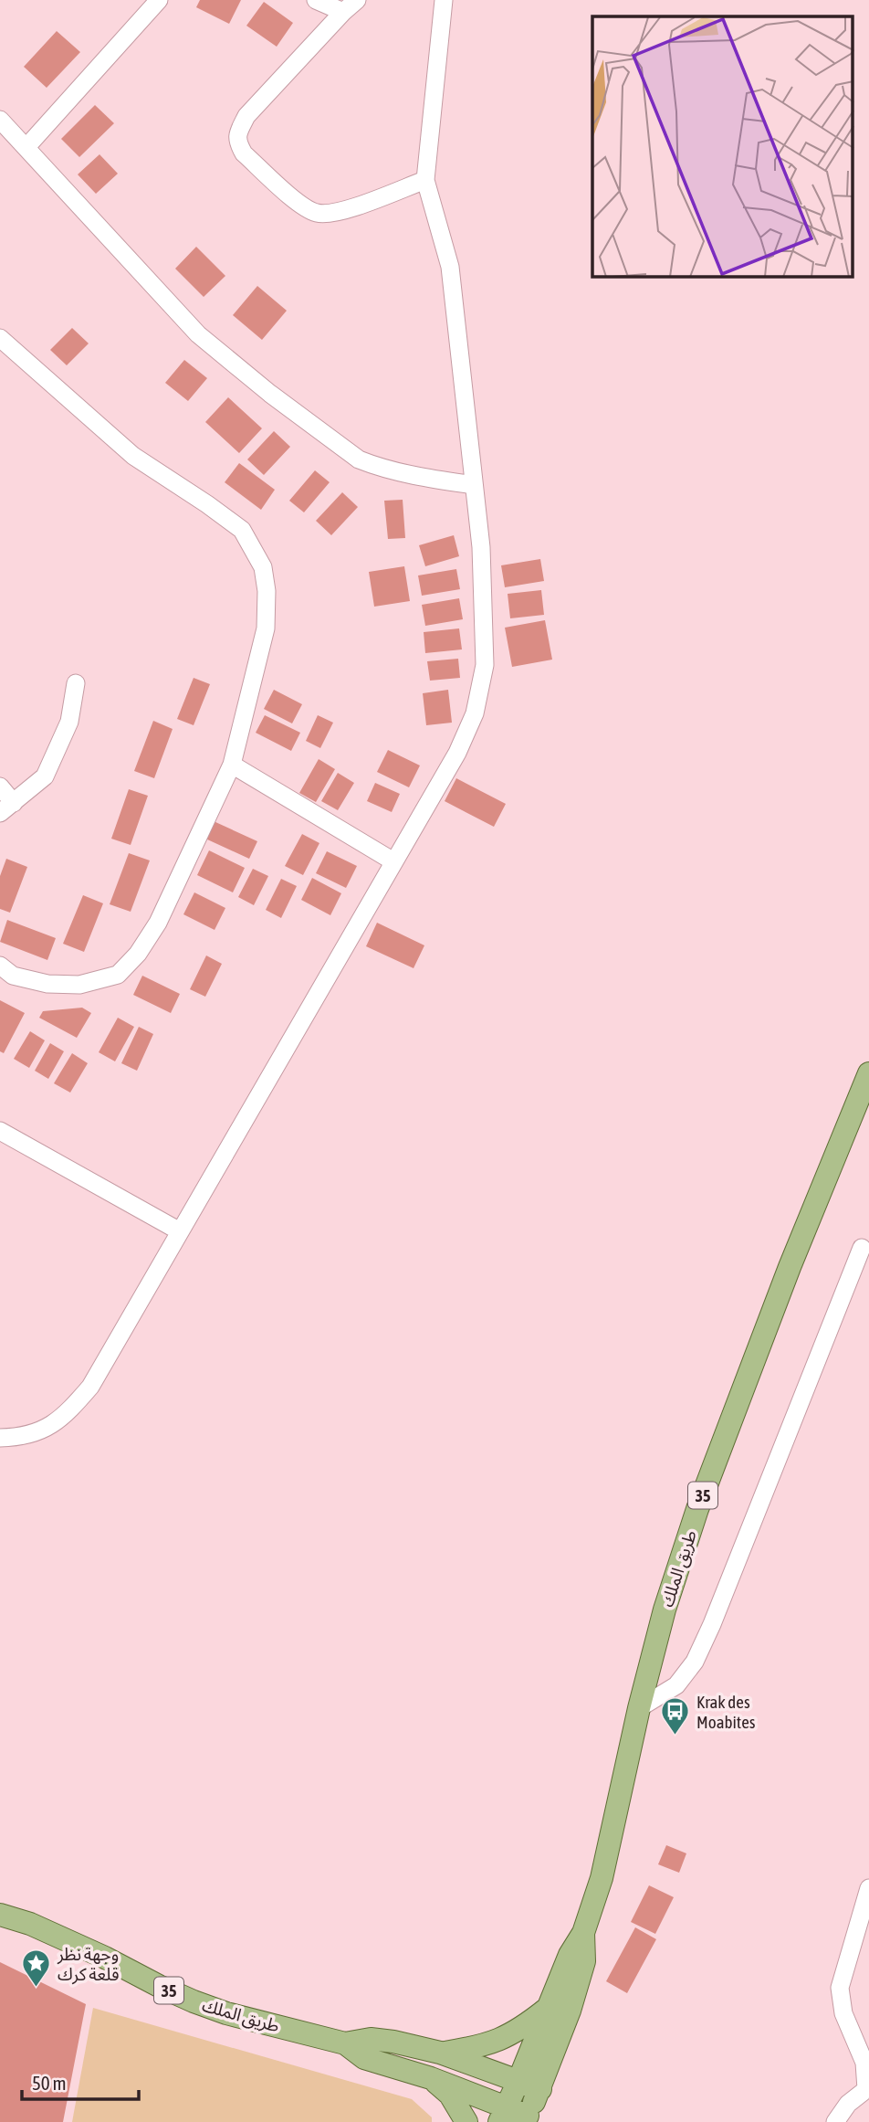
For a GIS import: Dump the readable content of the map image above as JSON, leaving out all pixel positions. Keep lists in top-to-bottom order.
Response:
{
  "streets": {
    "main road": ["35", "طريق الملك"]
  },
  "places": {
    "bus stop": ["Krak des Moabites"],
    "place": ["وجهة نظر قلعة كرك"]
  },
  "scale_bar": "50 m"
}
